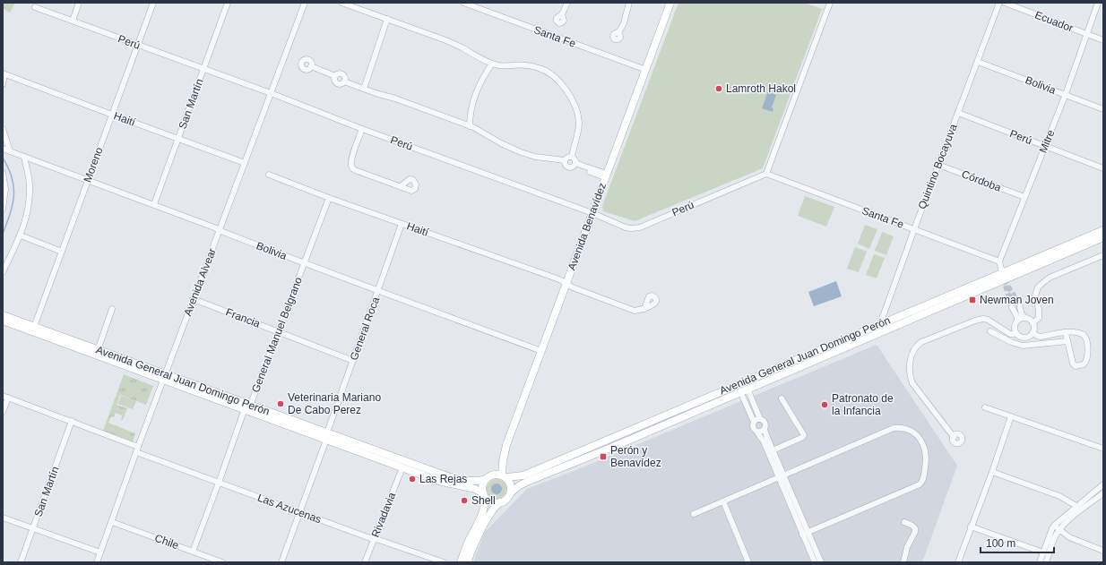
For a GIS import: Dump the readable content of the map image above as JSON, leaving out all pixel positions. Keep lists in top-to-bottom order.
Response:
{
  "streets": {
    "main road": ["Avenida Benavídez", "Avenida General Juan Domingo Perón"],
    "street": [
      "Ecuador",
      "Santa Fe",
      "Perú",
      "Bolivia",
      "San Martín",
      "Haití",
      "Mitre",
      "Moreno",
      "Quintino Bocayuva",
      "Córdoba",
      "Avenida Alvear",
      "Francia",
      "General Roca",
      "General Manuel Belgrano",
      "Las Azucenas",
      "Rivadavia",
      "Chile"
    ]
  },
  "crossings": [
    ["Ecuador", "Mitre"],
    ["Santa Fe", "Perú"],
    ["Santa Fe", "Mitre"],
    ["Santa Fe", "Quintino Bocayuva"],
    ["Santa Fe", "Avenida Benavídez"],
    ["Perú", "San Martín"],
    ["Perú", "Mitre"],
    ["Perú", "Moreno"],
    ["Perú", "Quintino Bocayuva"],
    ["Perú", "Avenida Benavídez"],
    ["Perú", "Avenida Alvear"],
    ["Bolivia", "San Martín"],
    ["Bolivia", "Mitre"],
    ["Bolivia", "Moreno"],
    ["Bolivia", "Quintino Bocayuva"],
    ["Bolivia", "Avenida Benavídez"],
    ["Bolivia", "Avenida Alvear"],
    ["Bolivia", "General Roca"],
    ["Bolivia", "General Manuel Belgrano"],
    ["San Martín", "Haití"],
    ["San Martín", "Las Azucenas"],
    ["Haití", "Moreno"],
    ["Haití", "Avenida Benavídez"],
    ["Haití", "Avenida Alvear"],
    ["Haití", "General Roca"],
    ["Haití", "General Manuel Belgrano"],
    ["Mitre", "Córdoba"],
    ["Moreno", "Avenida General Juan Domingo Perón"],
    ["Quintino Bocayuva", "Córdoba"],
    ["Quintino Bocayuva", "Avenida General Juan Domingo Perón"],
    ["Avenida Benavídez", "Avenida General Juan Domingo Perón"],
    ["Avenida Alvear", "Francia"],
    ["Avenida Alvear", "Avenida General Juan Domingo Perón"],
    ["Avenida Alvear", "Las Azucenas"],
    ["Avenida Alvear", "Chile"],
    ["Francia", "General Roca"],
    ["Francia", "General Manuel Belgrano"],
    ["General Roca", "Avenida General Juan Domingo Perón"],
    ["General Roca", "Las Azucenas"],
    ["General Manuel Belgrano", "Avenida General Juan Domingo Perón"],
    ["General Manuel Belgrano", "Las Azucenas"],
    ["General Manuel Belgrano", "Chile"],
    ["Avenida General Juan Domingo Perón", "Rivadavia"],
    ["Las Azucenas", "Rivadavia"]
  ],
  "places": {
    "other": [
      "Lamroth Hakol",
      "Veterinaria Mariano De Cabo Perez",
      "Patronato de la Infancia",
      "Las Rejas",
      "Shell"
    ],
    "transit": ["Newman Joven", "Perón y Benavídez"]
  },
  "scale_bar": "100 m"
}
